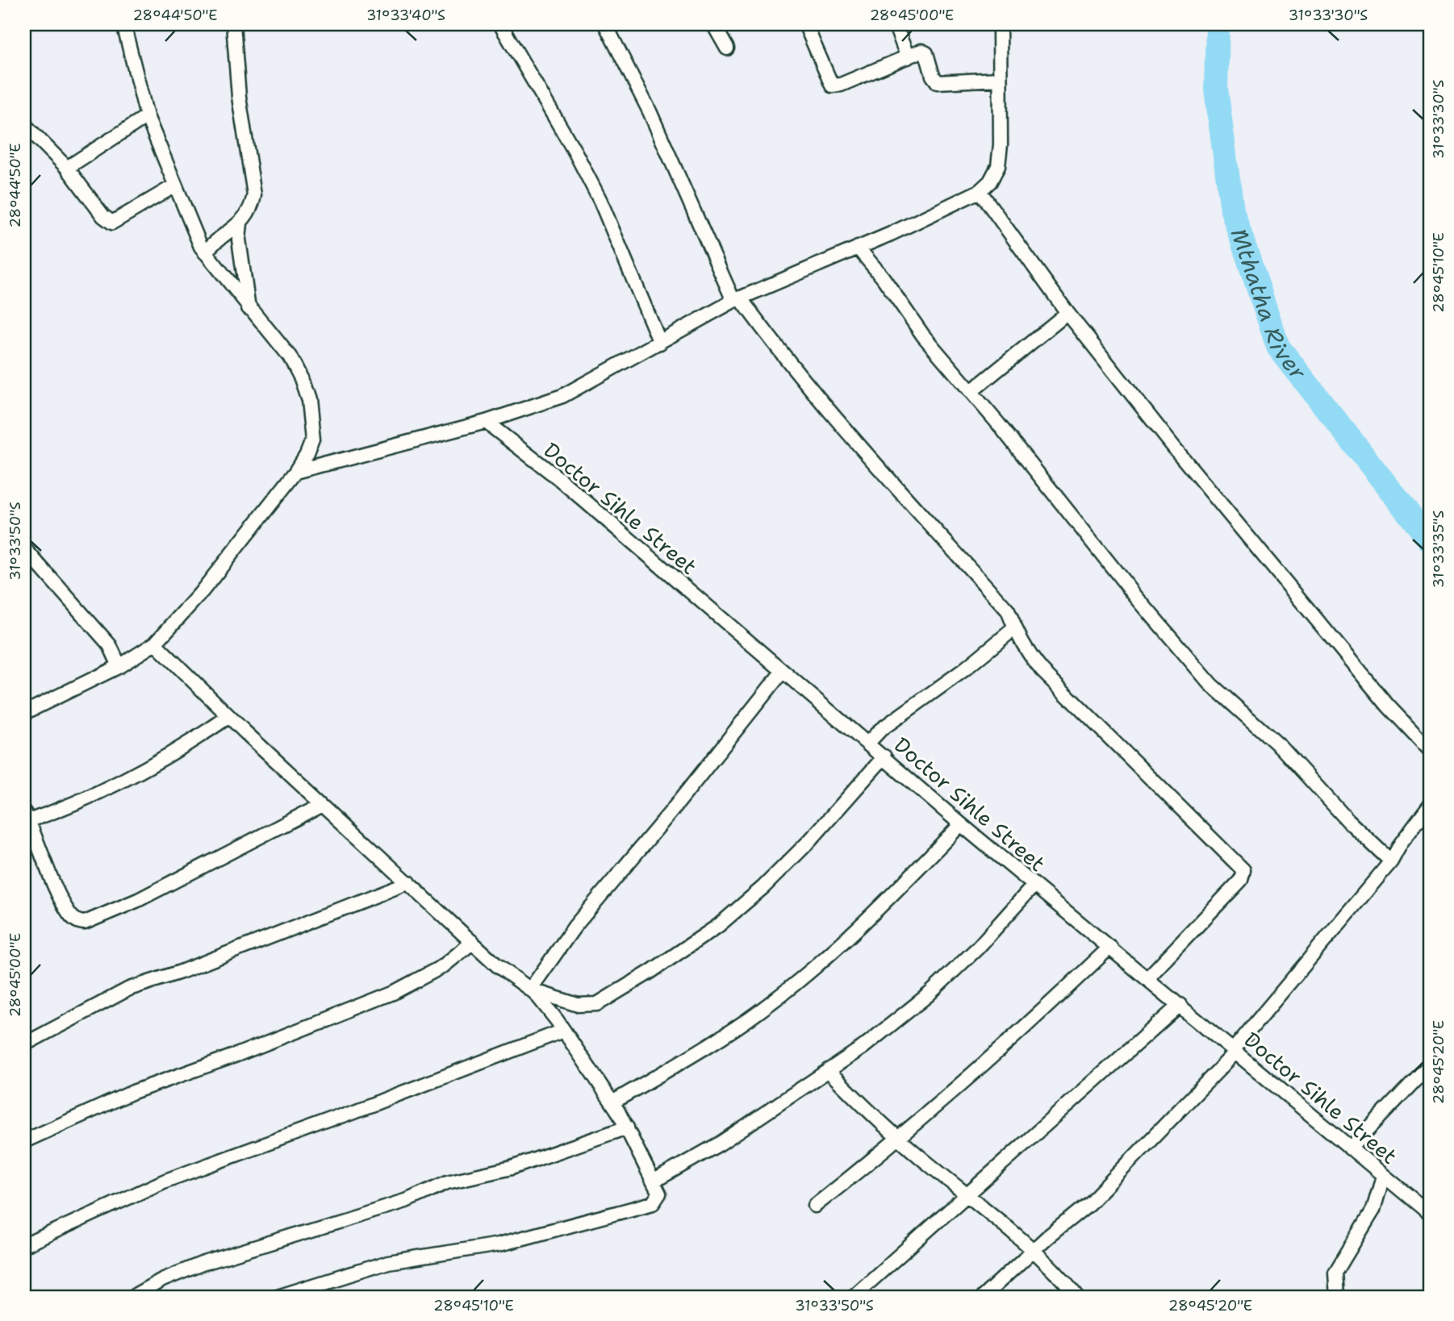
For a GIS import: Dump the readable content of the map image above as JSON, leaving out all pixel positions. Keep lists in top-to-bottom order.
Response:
{
  "streets": {
    "street": ["Doctor Sihle Street"]
  },
  "water": ["Mthatha River"],
  "coordinates": [
    "28°44'50\"E",
    "31°33'40\"S",
    "28°45'00\"E",
    "31°33'30\"S",
    "28°45'10\"E",
    "31°33'50\"S",
    "31°33'35\"S",
    "28°45'20\"E"
  ]
}
